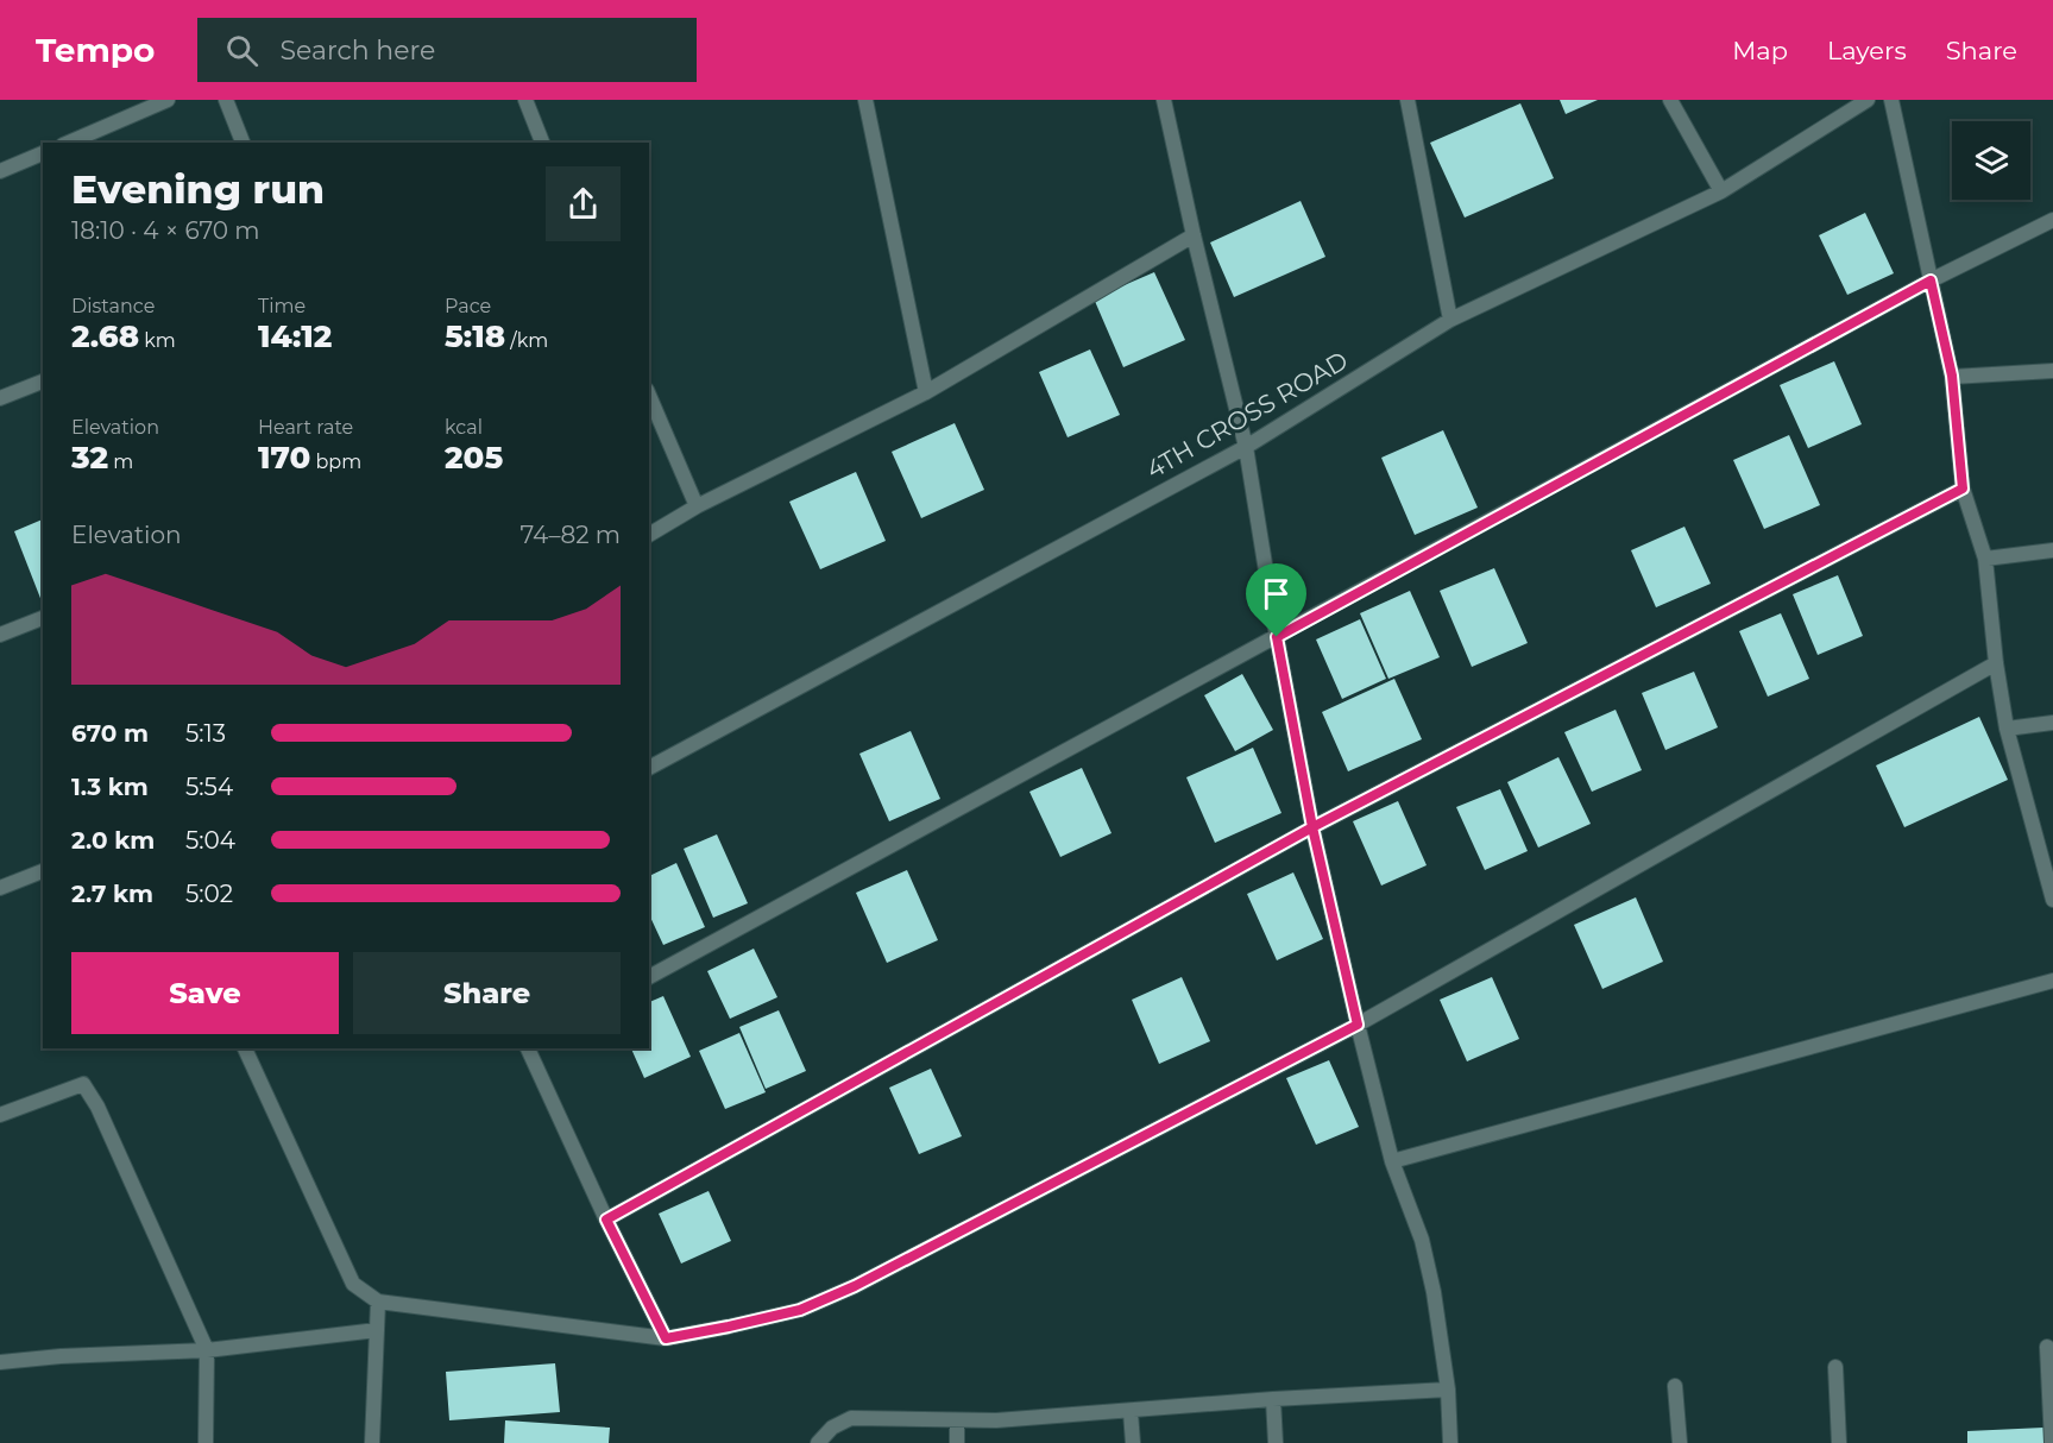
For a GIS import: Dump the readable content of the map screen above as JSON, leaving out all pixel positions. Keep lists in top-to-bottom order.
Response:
{
  "streets": {
    "street": ["4TH CROSS ROAD"]
  },
  "page": {
    "header": "Tempo",
    "search": "Search here",
    "nav": ["Map", "Layers", "Share"],
    "heading": ["Evening run", "18:10 · 4 × 670 m"],
    "stats": [
      ["Distance", "2.68 km"],
      ["Time", "14:12"],
      ["Pace", "5:18 /km"],
      ["Elevation", "32 m"],
      ["Heart rate", "170 bpm"],
      ["kcal", "205"]
    ],
    "chart": ["Elevation", "74–82 m"],
    "list": [
      {
        "name": "670 m",
        "note": "5:13"
      },
      {
        "name": "1.3 km",
        "note": "5:54"
      },
      {
        "name": "2.0 km",
        "note": "5:04"
      },
      {
        "name": "2.7 km",
        "note": "5:02"
      }
    ],
    "buttons": ["Save", "Share"]
  }
}
